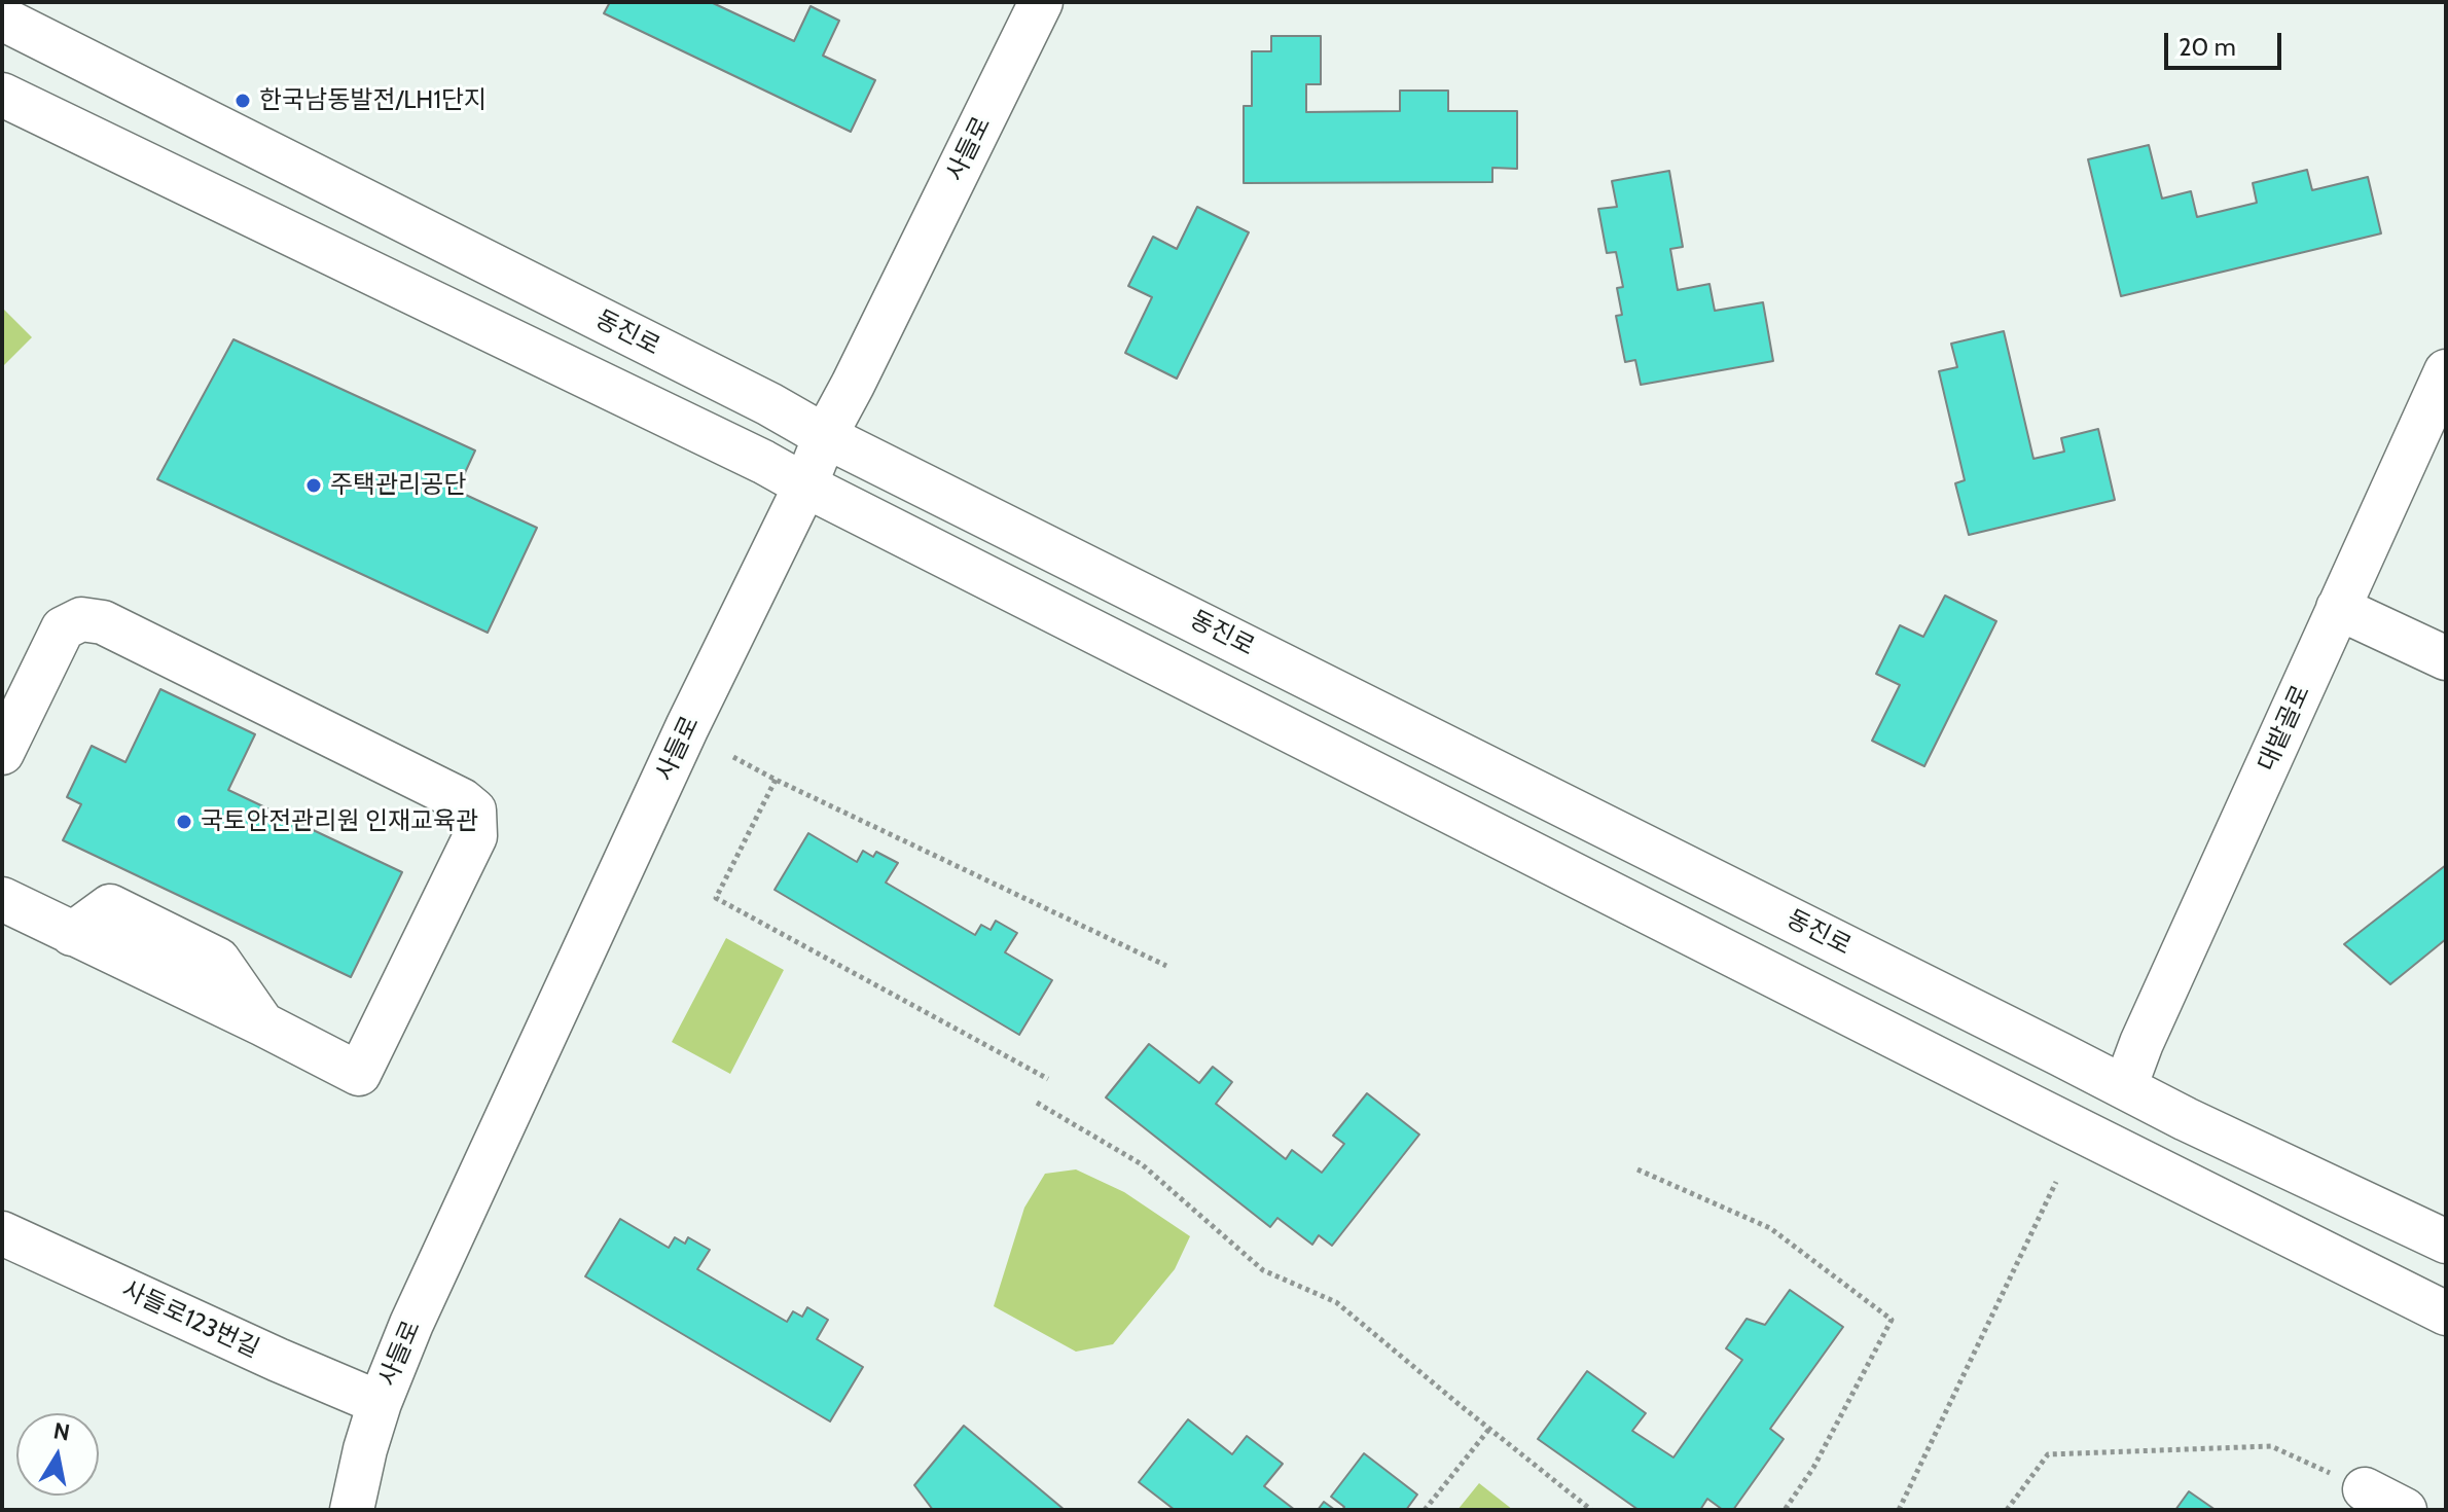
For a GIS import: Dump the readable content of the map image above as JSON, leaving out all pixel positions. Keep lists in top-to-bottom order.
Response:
{
  "streets": {
    "street": [
      "사들로",
      "동진로",
      "대밭골로",
      "사들로123번길"
    ]
  },
  "crossings": [
    ["사들로", "동진로"],
    ["사들로", "사들로123번길"],
    ["동진로", "대밭골로"]
  ],
  "places": ["한국남동발전/LH1단지", "주택관리공단", "국토안전관리원 인재교육관"],
  "scale_bar": "20 m",
  "north": "top"
}
